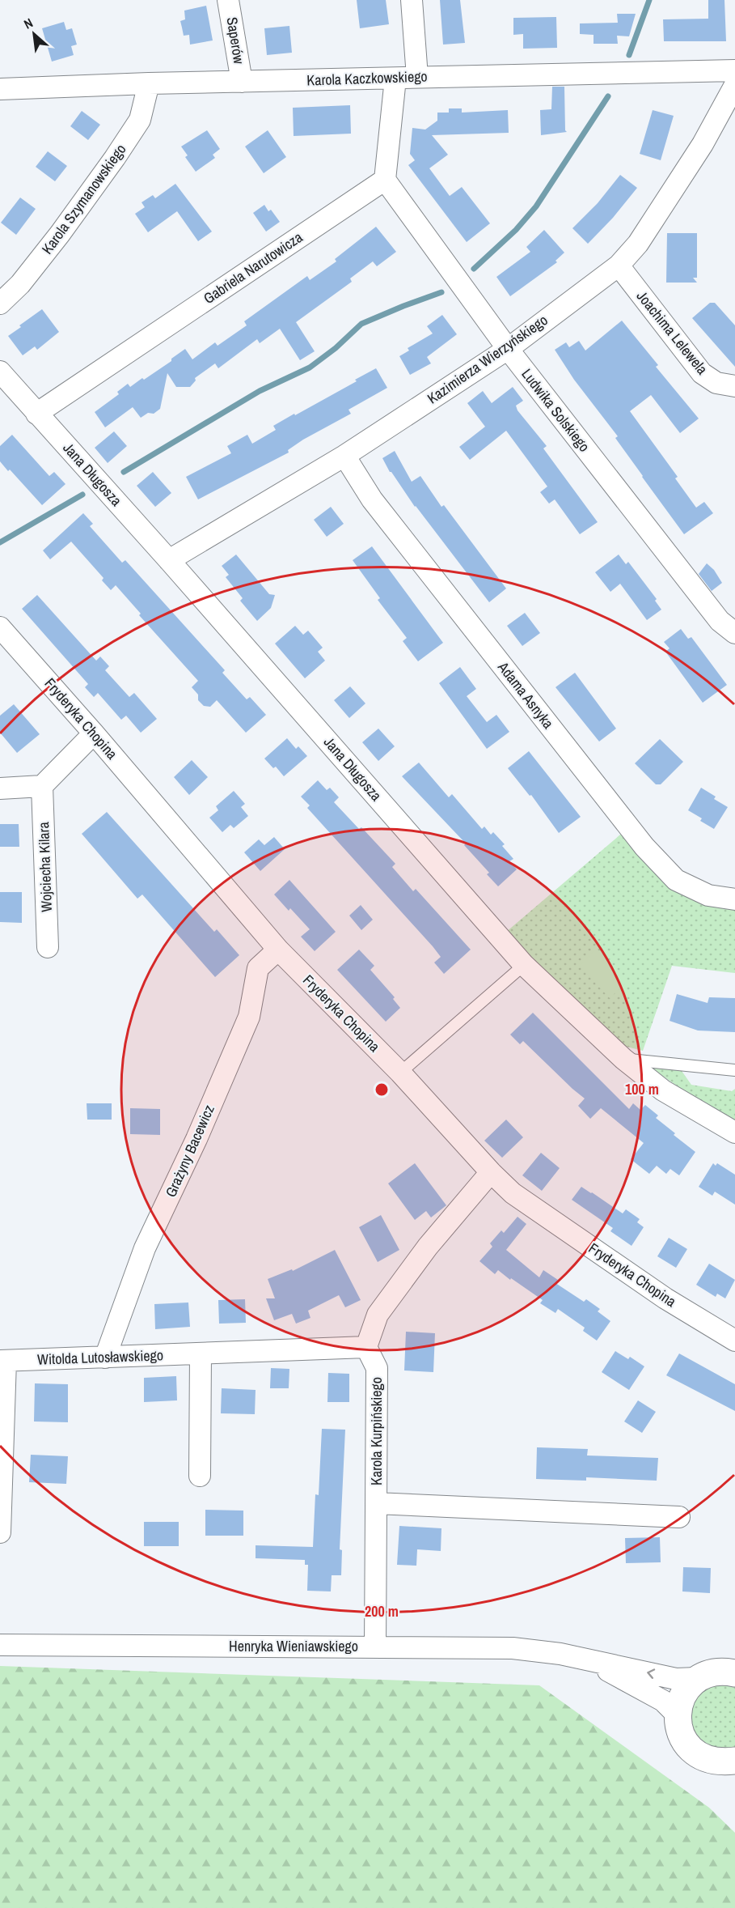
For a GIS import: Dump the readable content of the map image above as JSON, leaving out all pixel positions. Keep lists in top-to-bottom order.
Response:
{
  "streets": {
    "street": [
      "Saperów",
      "Karola Kaczkowskiego",
      "Karola Szymanowskiego",
      "Gabriela Narutowicza",
      "Joachima Lelewela",
      "Kazimierza Wierzyńskiego",
      "Ludwika Solskiego",
      "Jana Długosza",
      "Adama Asnyka",
      "Fryderyka Chopina",
      "Wojciecha Kilara",
      "Grażyny Bacewicz",
      "Witolda Lutosławskiego",
      "Karola Kurpińskiego",
      "Henryka Wieniawskiego"
    ]
  },
  "crossings": [
    ["Saperów", "Karola Kaczkowskiego"],
    ["Karola Kaczkowskiego", "Karola Szymanowskiego"],
    ["Gabriela Narutowicza", "Ludwika Solskiego"],
    ["Gabriela Narutowicza", "Jana Długosza"],
    ["Joachima Lelewela", "Kazimierza Wierzyńskiego"],
    ["Kazimierza Wierzyńskiego", "Ludwika Solskiego"],
    ["Kazimierza Wierzyńskiego", "Jana Długosza"],
    ["Kazimierza Wierzyńskiego", "Adama Asnyka"],
    ["Fryderyka Chopina", "Grażyny Bacewicz"],
    ["Grażyny Bacewicz", "Witolda Lutosławskiego"],
    ["Witolda Lutosławskiego", "Karola Kurpińskiego"],
    ["Karola Kurpińskiego", "Henryka Wieniawskiego"]
  ],
  "north": "top left",
  "rings": ["100 m", "200 m"]
}
